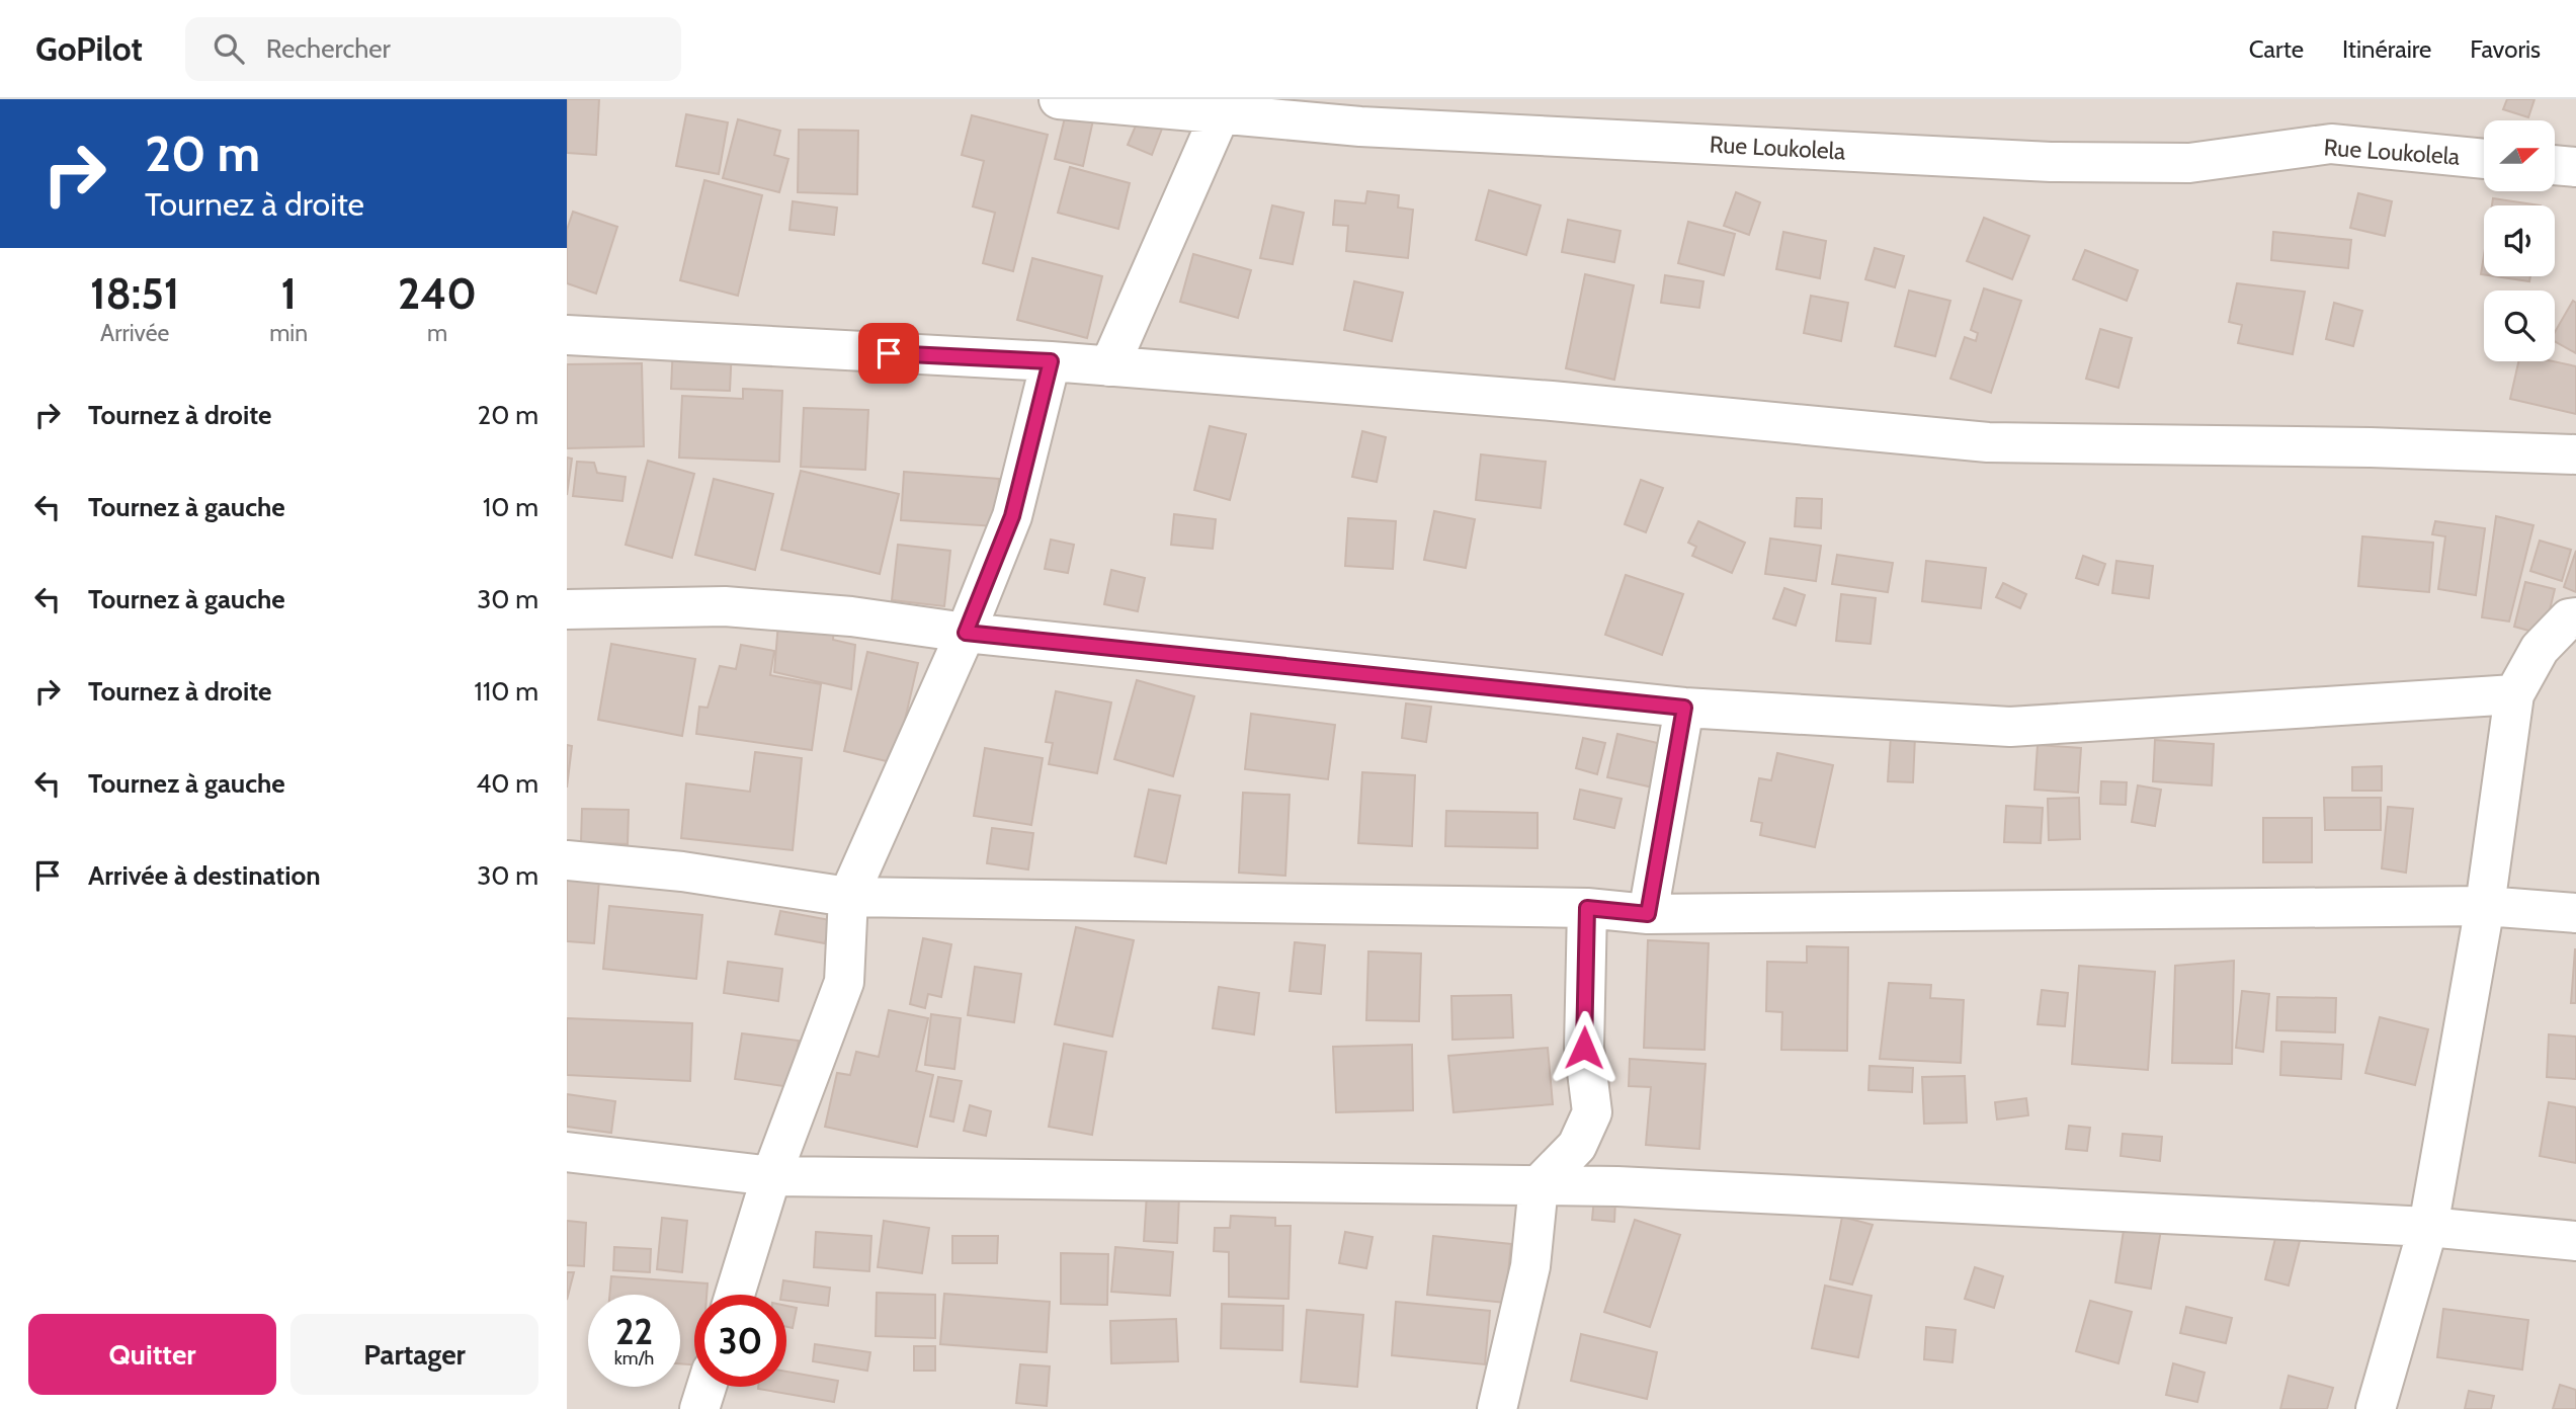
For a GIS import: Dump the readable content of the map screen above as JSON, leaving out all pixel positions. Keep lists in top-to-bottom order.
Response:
{
  "streets": {
    "street": ["Rue Loukolela"]
  },
  "north": "right",
  "page": {
    "header": "GoPilot",
    "search": "Rechercher",
    "nav": ["Carte", "Itinéraire", "Favoris"],
    "turn": ["20 m", "Tournez à droite"],
    "eta": [
      "18:51",
      "Arrivée",
      "1",
      "min",
      "240",
      "m"
    ],
    "list": [
      {
        "name": "Tournez à droite",
        "value": "20 m"
      },
      {
        "name": "Tournez à gauche",
        "value": "10 m"
      },
      {
        "name": "Tournez à gauche",
        "value": "30 m"
      },
      {
        "name": "Tournez à droite",
        "value": "110 m"
      },
      {
        "name": "Tournez à gauche",
        "value": "40 m"
      },
      {
        "name": "Arrivée à destination",
        "value": "30 m"
      }
    ],
    "speed": "22 km/h",
    "limit": "30",
    "buttons": ["Quitter", "Partager"]
  }
}
